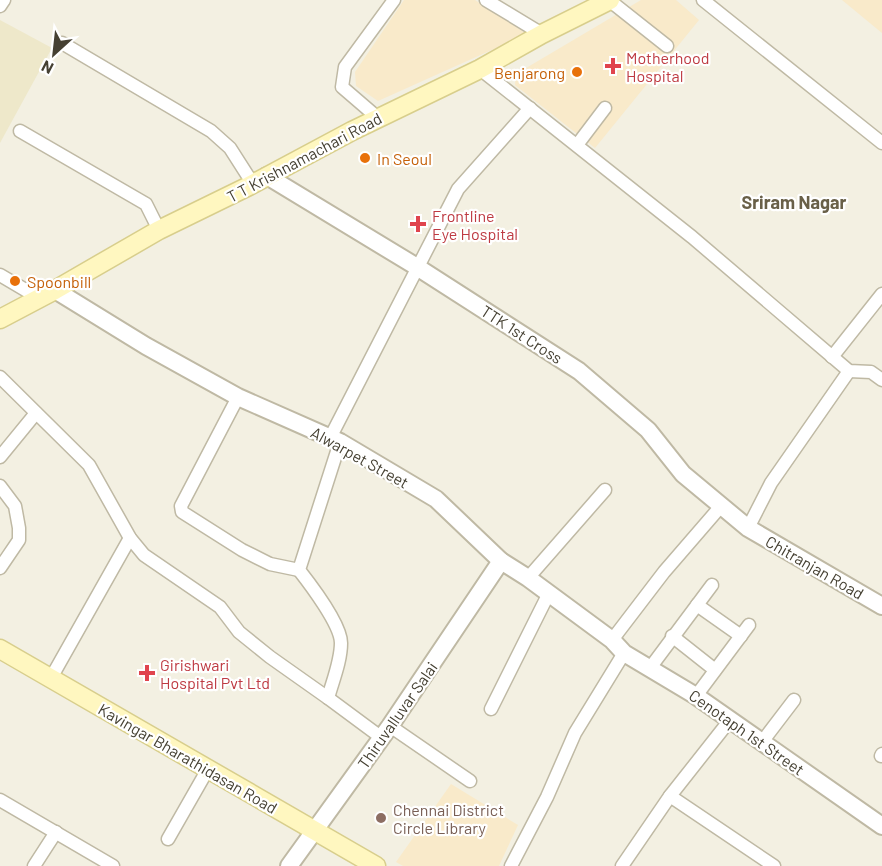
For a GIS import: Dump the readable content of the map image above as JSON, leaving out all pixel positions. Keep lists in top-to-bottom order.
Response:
{
  "streets": {
    "main road": ["T T Krishnamachari Road", "Kavingar Bharathidasan Road"],
    "street": [
      "TTK 1st Cross",
      "Alwarpet Street",
      "Chitranjan Road",
      "Thiruvalluvar Salai",
      "Cenotaph 1st Street"
    ]
  },
  "crossings": [
    ["T T Krishnamachari Road", "TTK 1st Cross"],
    ["T T Krishnamachari Road", "Alwarpet Street"],
    ["TTK 1st Cross", "Chitranjan Road"],
    ["Alwarpet Street", "Thiruvalluvar Salai"],
    ["Alwarpet Street", "Cenotaph 1st Street"],
    ["Thiruvalluvar Salai", "Kavingar Bharathidasan Road"]
  ],
  "districts": ["Sriram Nagar"],
  "places": {
    "health": ["Motherhood Hospital", "Frontline Eye Hospital", "Girishwari Hospital Pvt Ltd"],
    "other": [
      "Benjarong",
      "In Seoul",
      "Spoonbill",
      "Chennai District Circle Library"
    ]
  },
  "north": "bottom left"
}
